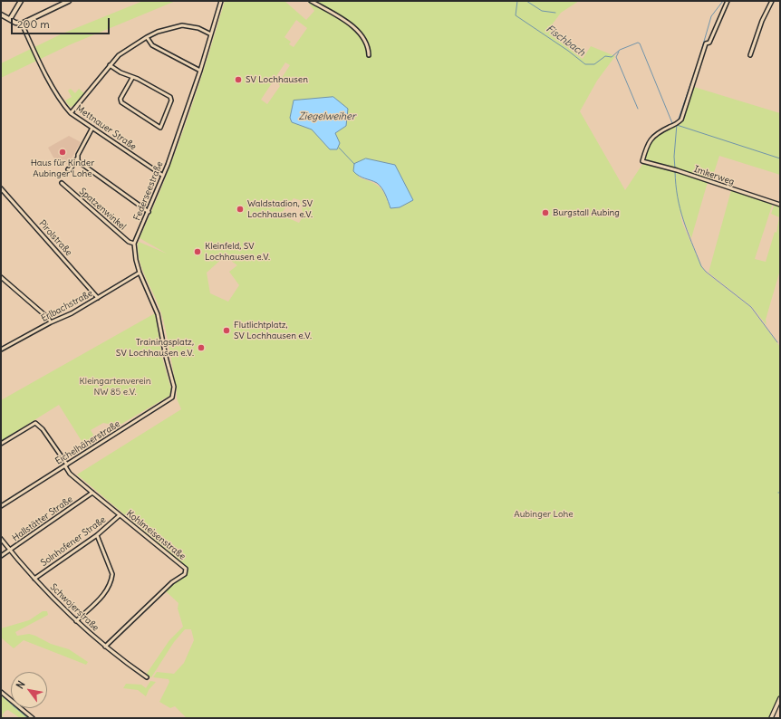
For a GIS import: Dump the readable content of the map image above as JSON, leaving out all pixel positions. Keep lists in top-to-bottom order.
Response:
{
  "streets": {
    "street": [
      "Mettnauer Straße",
      "Imkerweg",
      "Federseestraße",
      "Spatzenwinkel",
      "Pirolstraße",
      "Erlbachstraße",
      "Eichelhäherstraße",
      "Hallstätter Straße",
      "Kohlmeisenstraße",
      "Solnhofener Straße",
      "Schwojerstraße"
    ]
  },
  "crossings": [
    ["Mettnauer Straße", "Federseestraße"],
    ["Federseestraße", "Spatzenwinkel"],
    ["Pirolstraße", "Erlbachstraße"],
    ["Erlbachstraße", "Eichelhäherstraße"],
    ["Eichelhäherstraße", "Kohlmeisenstraße"],
    ["Hallstätter Straße", "Kohlmeisenstraße"],
    ["Hallstätter Straße", "Schwojerstraße"],
    ["Kohlmeisenstraße", "Solnhofener Straße"],
    ["Kohlmeisenstraße", "Schwojerstraße"],
    ["Solnhofener Straße", "Schwojerstraße"]
  ],
  "water": ["Fischbach", "Ziegelweiher"],
  "parks": ["Kleingartenverein NW 85 e.V.", "Aubinger Lohe"],
  "places": [
    "SV Lochhausen",
    "Haus für Kinder Aubinger Lohe",
    "Waldstadion, SV Lochhausen e.V.",
    "Burgstall Aubing",
    "Kleinfeld, SV Lochhausen e.V.",
    "Flutlichtplatz, SV Lochhausen e.V.",
    "Trainingsplatz, SV Lochhausen e.V."
  ],
  "scale_bar": "200 m",
  "north": "top left"
}
